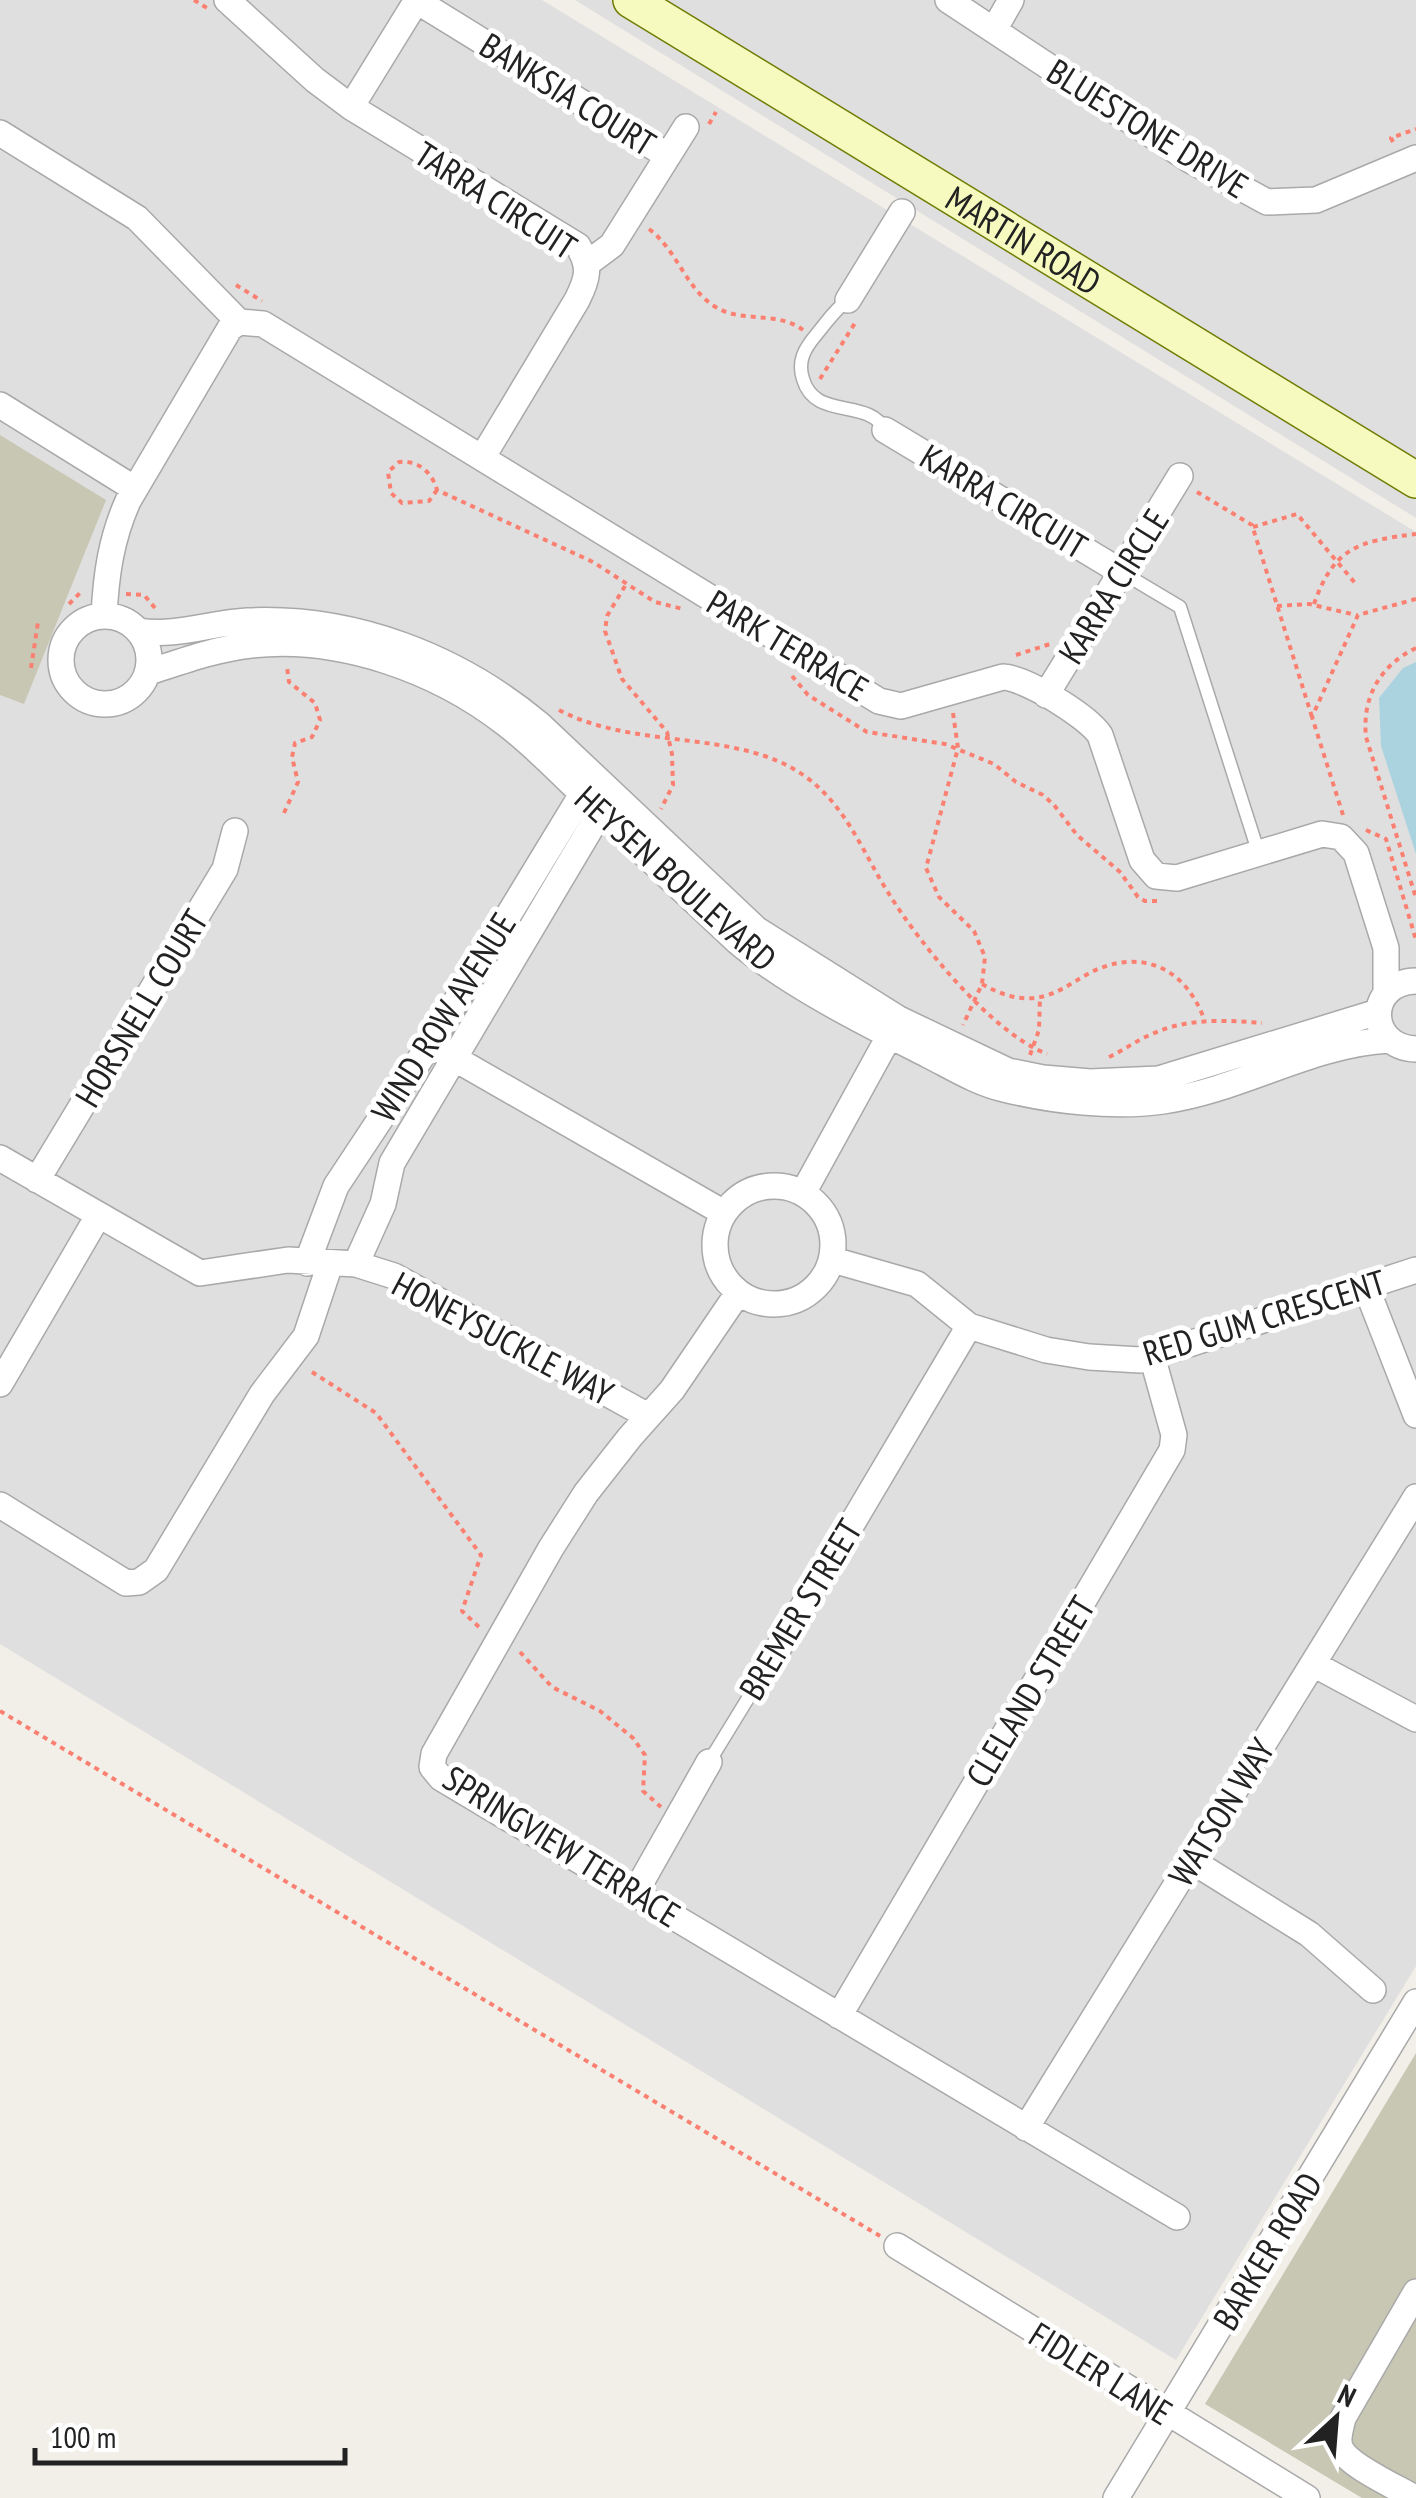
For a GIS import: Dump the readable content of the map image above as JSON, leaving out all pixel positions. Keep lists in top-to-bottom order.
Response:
{
  "streets": {
    "street": [
      "BANKSIA COURT",
      "BLUESTONE DRIVE",
      "TARRA CIRCUIT",
      "MARTIN ROAD",
      "KARRA CIRCUIT",
      "KARRA CIRCLE",
      "PARK TERRACE",
      "HEYSEN BOULEVARD",
      "HORSNELL COURT",
      "WIND ROW AVENUE",
      "RED GUM CRESCENT",
      "HONEYSUCKLE WAY",
      "BREMER STREET",
      "CLELAND STREET",
      "WATSON WAY",
      "SPRINGVIEW TERRACE",
      "BARKER ROAD",
      "FIDLER LANE"
    ]
  },
  "crossings": [
    ["BANKSIA COURT", "TARRA CIRCUIT"],
    ["TARRA CIRCUIT", "PARK TERRACE"],
    ["KARRA CIRCUIT", "KARRA CIRCLE"],
    ["KARRA CIRCLE", "PARK TERRACE"],
    ["HEYSEN BOULEVARD", "WIND ROW AVENUE"],
    ["HORSNELL COURT", "HONEYSUCKLE WAY"],
    ["WIND ROW AVENUE", "HONEYSUCKLE WAY"],
    ["RED GUM CRESCENT", "BREMER STREET"],
    ["RED GUM CRESCENT", "CLELAND STREET"],
    ["RED GUM CRESCENT", "SPRINGVIEW TERRACE"],
    ["HONEYSUCKLE WAY", "SPRINGVIEW TERRACE"],
    ["BREMER STREET", "SPRINGVIEW TERRACE"],
    ["CLELAND STREET", "SPRINGVIEW TERRACE"],
    ["WATSON WAY", "SPRINGVIEW TERRACE"],
    ["BARKER ROAD", "FIDLER LANE"]
  ],
  "scale_bar": "100 m",
  "north": "top right"
}
